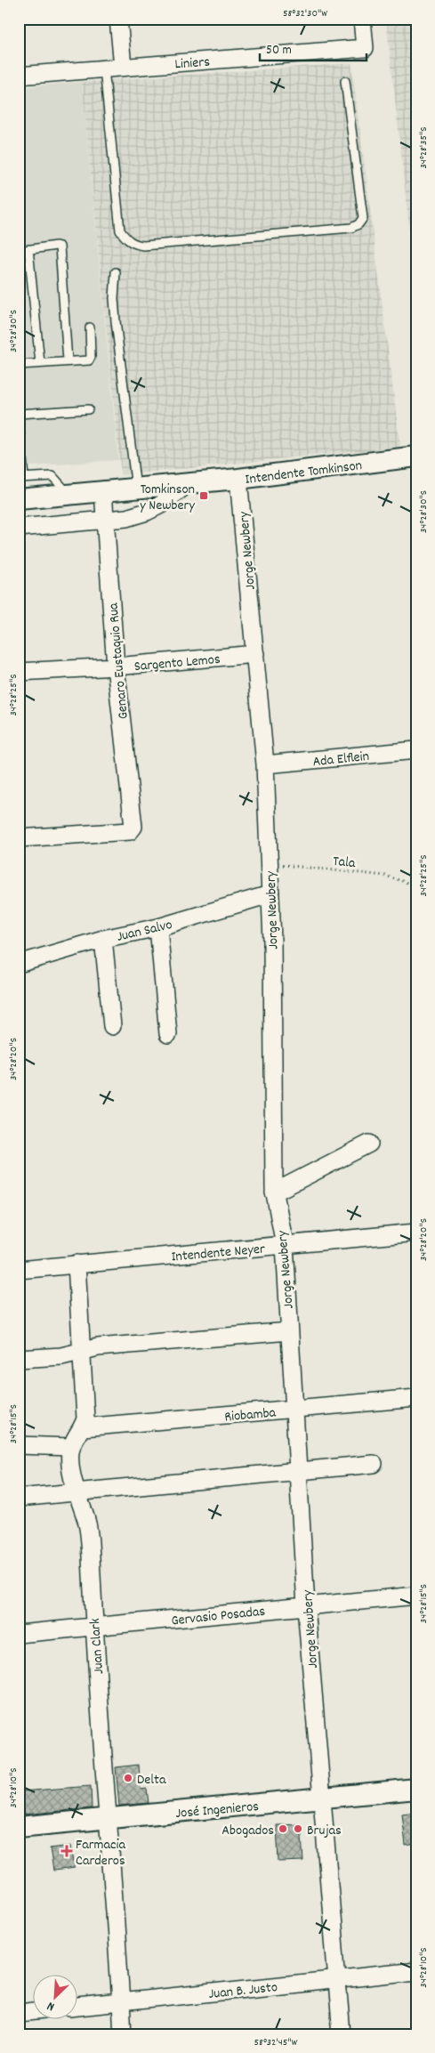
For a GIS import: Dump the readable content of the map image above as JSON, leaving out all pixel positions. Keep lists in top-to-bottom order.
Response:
{
  "streets": {
    "street": [
      "Liniers",
      "Intendente Tomkinson",
      "Jorge Newbery",
      "Genaro Eustaquio Rua",
      "Sargento Lemos",
      "Ada Elflein",
      "Juan Salvo",
      "Intendente Neyer",
      "Riobamba",
      "Gervasio Posadas",
      "Juan Clark",
      "José Ingenieros",
      "Juan B. Justo"
    ],
    "path": ["Tala"]
  },
  "crossings": [
    ["Intendente Tomkinson", "Jorge Newbery"],
    ["Intendente Tomkinson", "Genaro Eustaquio Rua"],
    ["Jorge Newbery", "Sargento Lemos"],
    ["Jorge Newbery", "Ada Elflein"],
    ["Jorge Newbery", "Tala"],
    ["Jorge Newbery", "Juan Salvo"],
    ["Jorge Newbery", "Intendente Neyer"],
    ["Jorge Newbery", "Riobamba"],
    ["Jorge Newbery", "Gervasio Posadas"],
    ["Jorge Newbery", "José Ingenieros"],
    ["Jorge Newbery", "Juan B. Justo"],
    ["Genaro Eustaquio Rua", "Sargento Lemos"],
    ["Gervasio Posadas", "Juan Clark"],
    ["Juan Clark", "José Ingenieros"],
    ["Juan Clark", "Juan B. Justo"]
  ],
  "places": {
    "transit": ["Tomkinson y Newbery"],
    "other": ["Delta", "Abogados", "Brujas"],
    "health": ["Farmacia Carderos"]
  },
  "scale_bar": "50 m",
  "north": "bottom left",
  "coordinates": [
    "58°32'30\"W",
    "34°28'35\"S",
    "34°28'30\"S",
    "34°28'25\"S",
    "34°28'20\"S",
    "34°28'15\"S",
    "34°28'10\"S",
    "58°32'45\"W"
  ]
}
